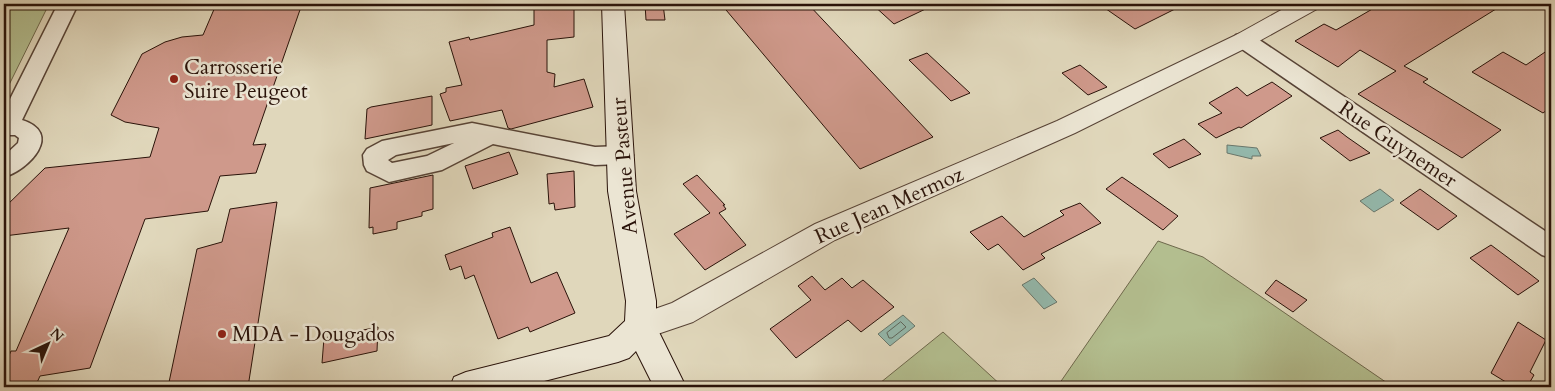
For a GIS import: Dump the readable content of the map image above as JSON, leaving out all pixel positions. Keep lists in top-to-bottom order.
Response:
{
  "streets": {
    "street": ["Rue Guynemer", "Avenue Pasteur", "Rue Jean Mermoz"]
  },
  "crossings": [
    ["Rue Guynemer", "Rue Jean Mermoz"],
    ["Avenue Pasteur", "Rue Jean Mermoz"]
  ],
  "places": ["Carrosserie Suire Peugeot", "MDA - Dougados"],
  "north": "top right"
}
